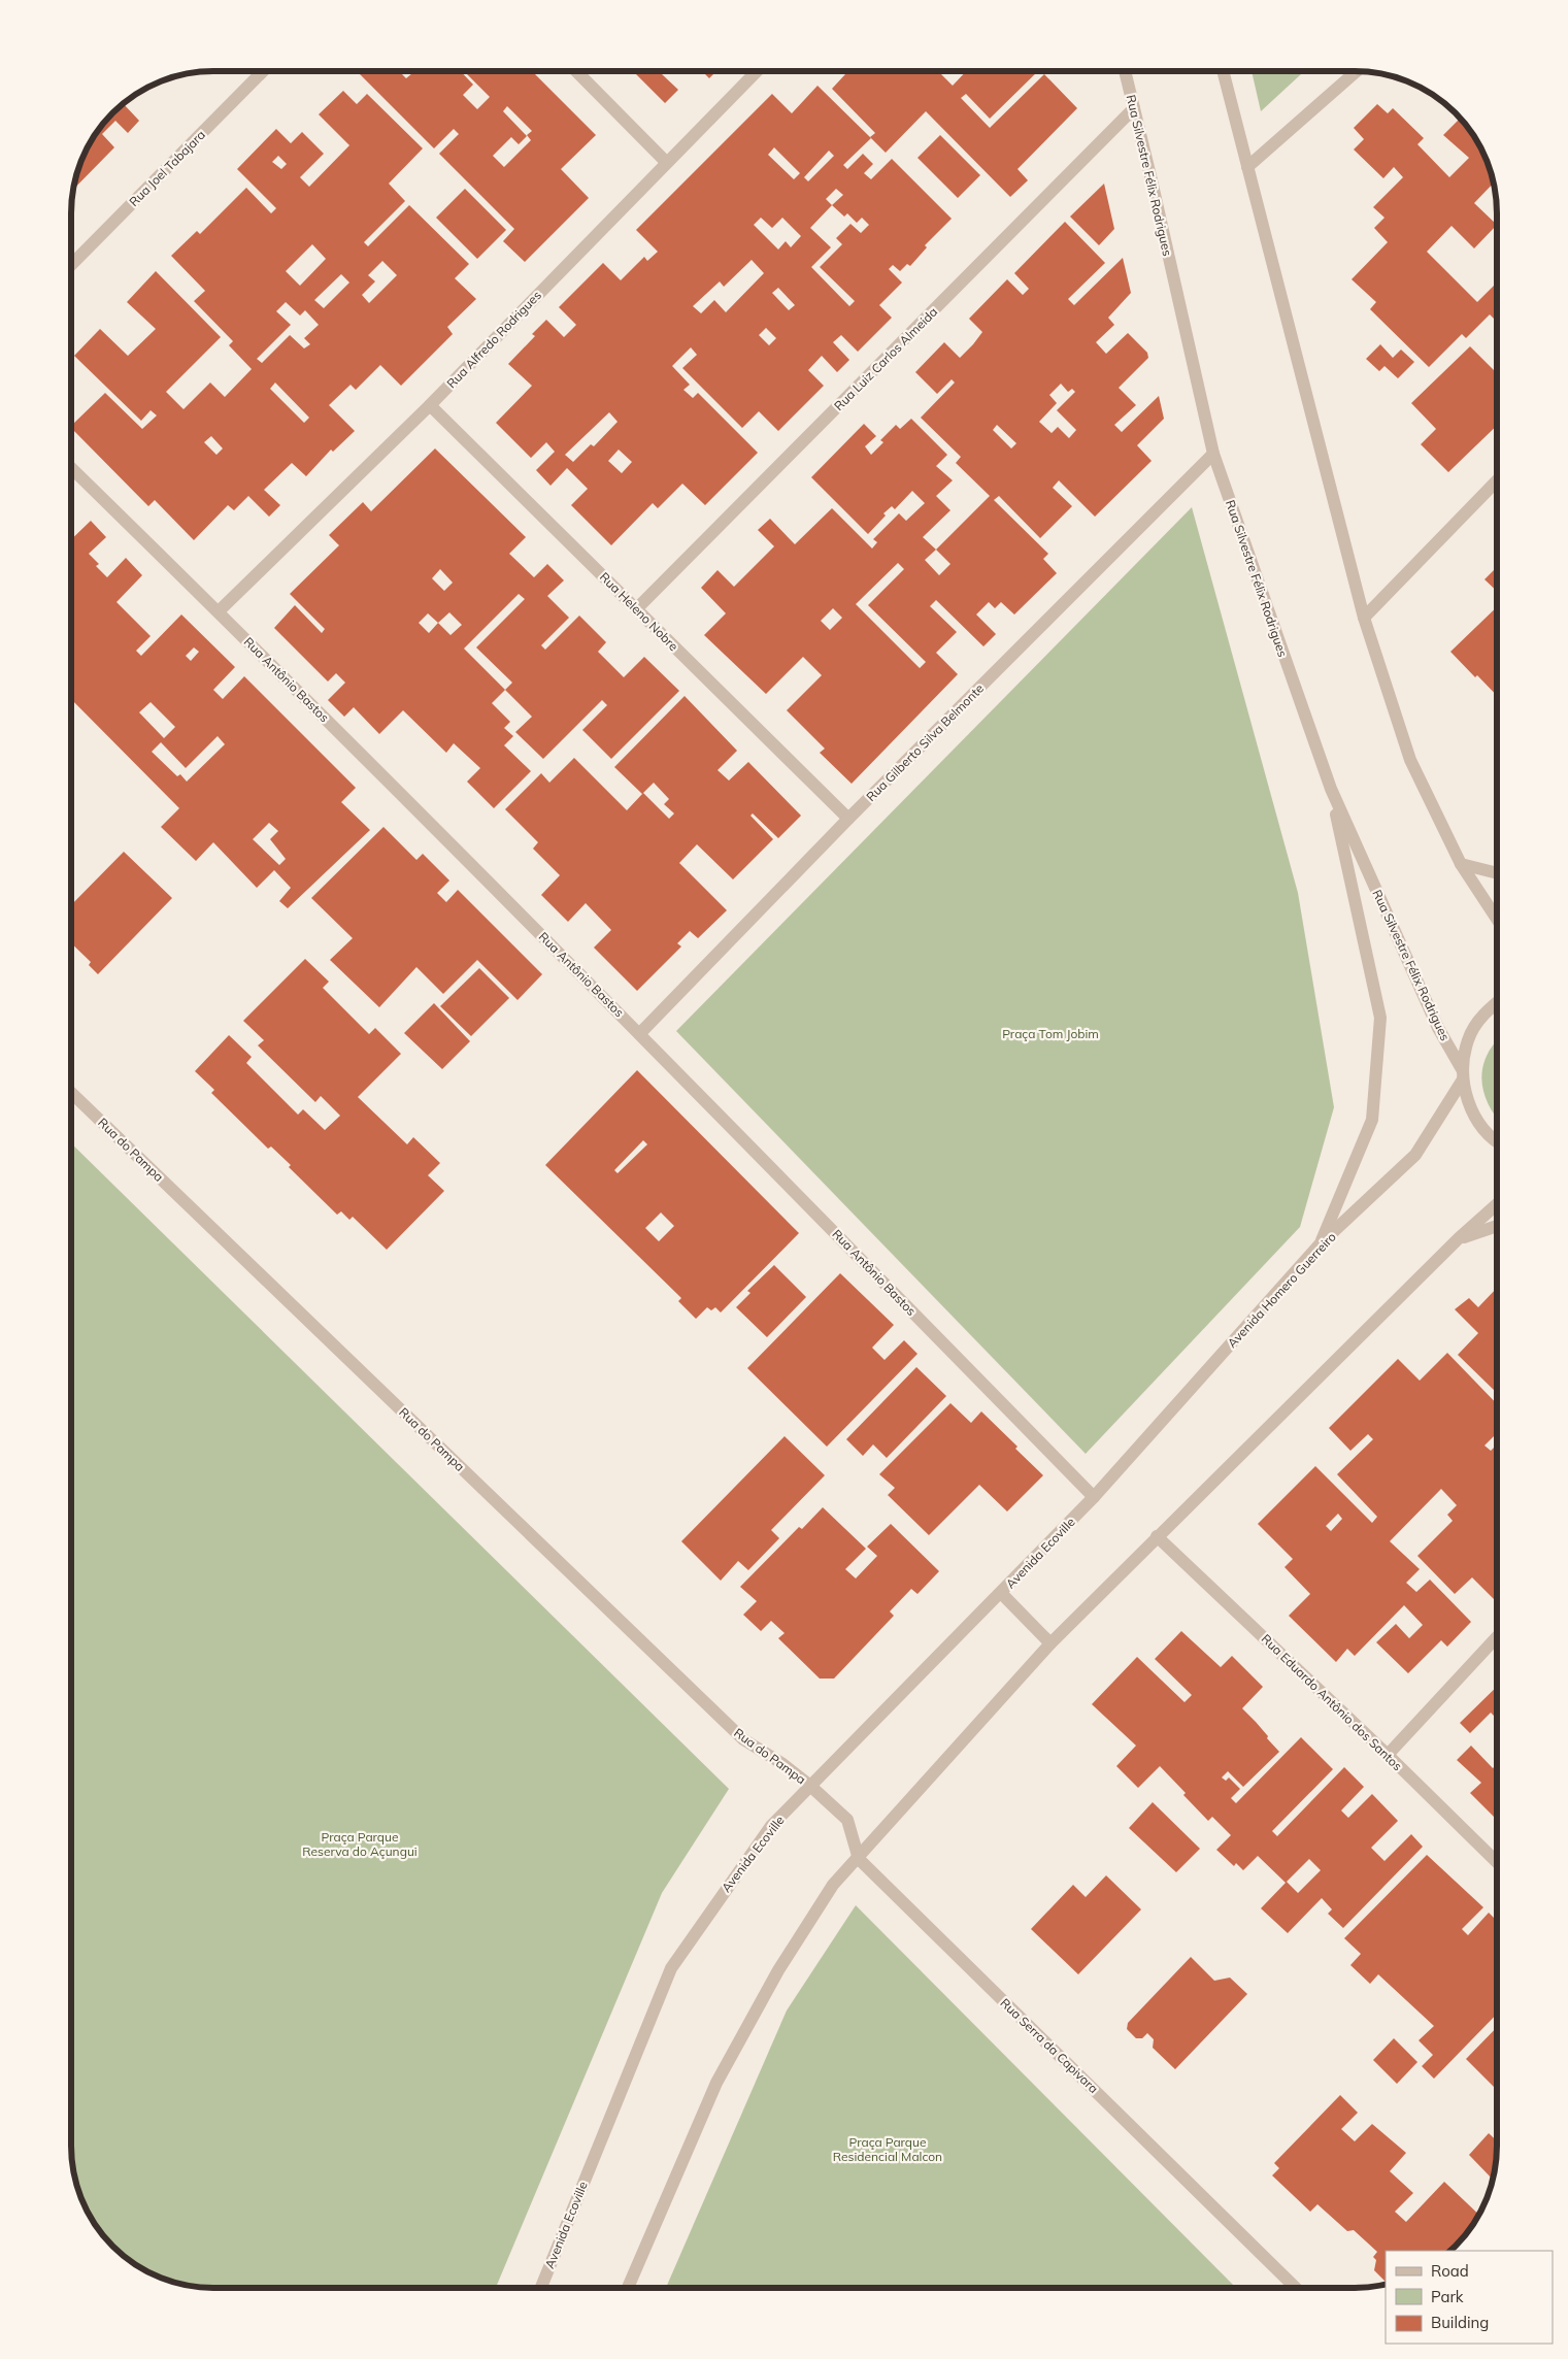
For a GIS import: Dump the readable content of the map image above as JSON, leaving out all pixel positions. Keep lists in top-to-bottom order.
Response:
{
  "streets": {
    "street": [
      "Rua Joel Tabajara",
      "Rua Silvestre Félix Rodrigues",
      "Rua Alfredo Rodrigues",
      "Rua Luiz Carlos Almeida",
      "Rua Heleno Nobre",
      "Rua Antônio Bastos",
      "Rua Gilberto Silva Belmonte",
      "Rua do Pampa",
      "Avenida Homero Guerreiro",
      "Avenida Ecoville",
      "Rua Eduardo Antônio dos Santos",
      "Rua Serra da Capivara"
    ]
  },
  "crossings": [
    ["Rua Silvestre Félix Rodrigues", "Rua Luiz Carlos Almeida"],
    ["Rua Silvestre Félix Rodrigues", "Rua Gilberto Silva Belmonte"],
    ["Rua Silvestre Félix Rodrigues", "Avenida Homero Guerreiro"],
    ["Rua Alfredo Rodrigues", "Rua Heleno Nobre"],
    ["Rua Alfredo Rodrigues", "Rua Antônio Bastos"],
    ["Rua Luiz Carlos Almeida", "Rua Heleno Nobre"],
    ["Rua Heleno Nobre", "Rua Gilberto Silva Belmonte"],
    ["Rua Antônio Bastos", "Rua Gilberto Silva Belmonte"],
    ["Rua Antônio Bastos", "Avenida Homero Guerreiro"],
    ["Rua Antônio Bastos", "Avenida Ecoville"],
    ["Rua do Pampa", "Avenida Ecoville"],
    ["Avenida Homero Guerreiro", "Avenida Ecoville"]
  ],
  "parks": ["Praça Tom Jobim", "Praça Parque Reserva do Açungui", "Praça Parque Residencial Malcon"],
  "legend": ["Road", "Park", "Building"]
}
